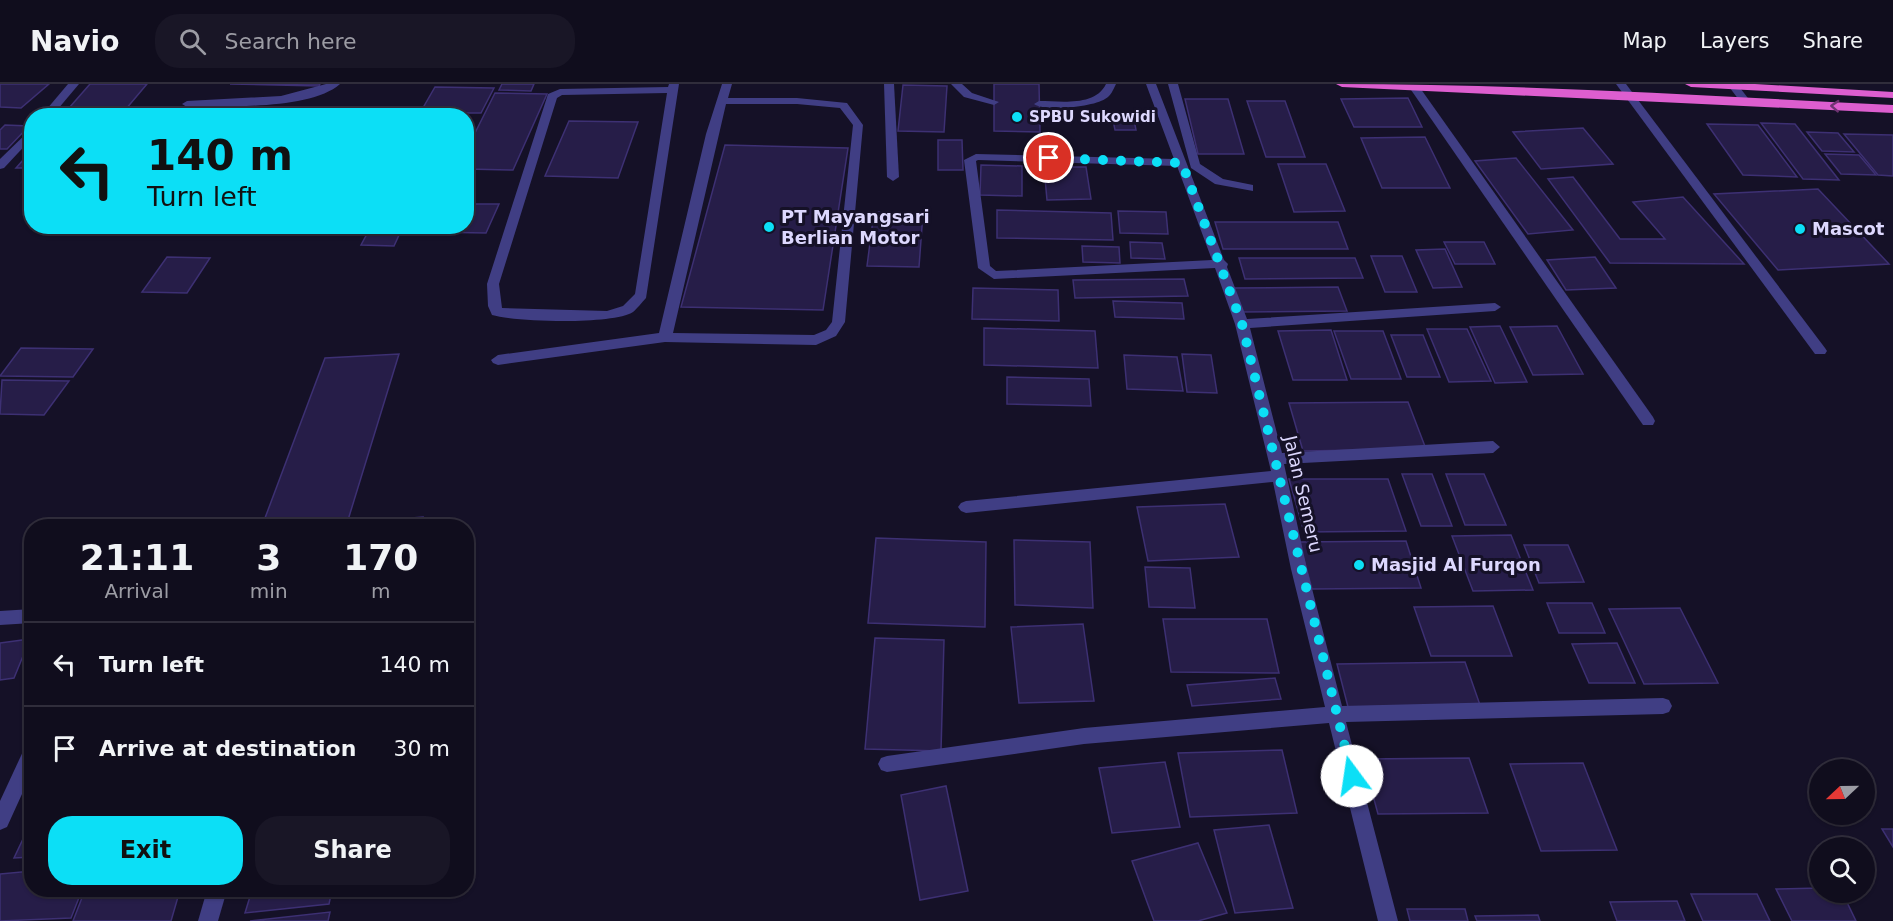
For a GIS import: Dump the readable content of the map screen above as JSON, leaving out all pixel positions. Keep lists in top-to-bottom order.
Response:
{
  "streets": {
    "street": ["Jalan Semeru"]
  },
  "places": [
    "SPBU Sukowidi",
    "PT Mayangsari Berlian Motor",
    "Mascot",
    "Masjid Al Furqon"
  ],
  "north": "left",
  "page": {
    "header": "Navio",
    "search": "Search here",
    "nav": ["Map", "Layers", "Share"],
    "turn": ["140 m", "Turn left"],
    "eta": [
      "21:11",
      "Arrival",
      "3",
      "min",
      "170",
      "m"
    ],
    "list": [
      {
        "name": "Turn left",
        "value": "140 m"
      },
      {
        "name": "Arrive at destination",
        "value": "30 m"
      }
    ],
    "buttons": ["Exit", "Share"]
  }
}
